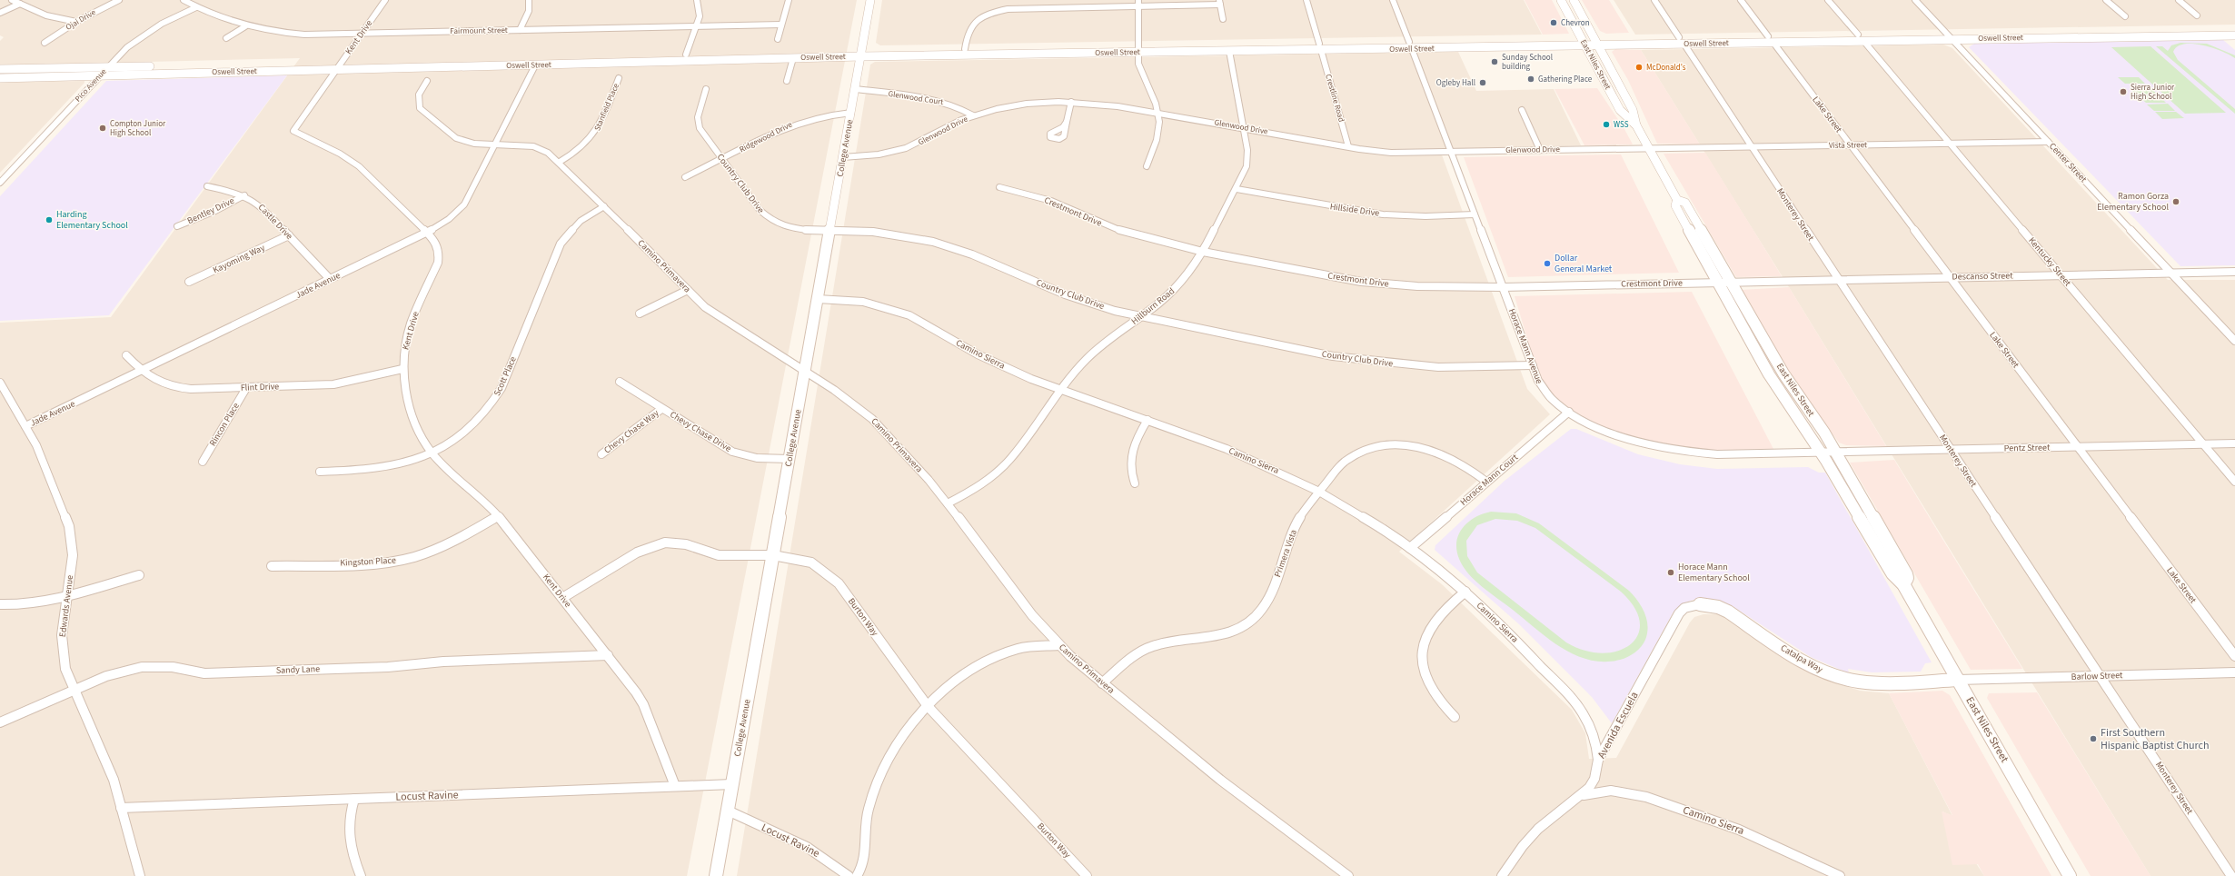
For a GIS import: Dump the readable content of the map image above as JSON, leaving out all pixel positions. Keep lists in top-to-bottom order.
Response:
{
  "streets": {
    "main road": [
      "Oswell Street",
      "East Niles Street",
      "College Avenue",
      "Catalpa Way"
    ],
    "street": [
      "Ojai Drive",
      "Fairmount Street",
      "Kent Drive",
      "Pico Avenue",
      "Glenwood Court",
      "Crestline Road",
      "Stanfield Place",
      "Lake Street",
      "Glenwood Drive",
      "Ridgewood Drive",
      "Vista Street",
      "Center Street",
      "Country Club Drive",
      "Hillside Drive",
      "Bentley Drive",
      "Crestmont Drive",
      "Monterey Street",
      "Castle Drive",
      "Kayoming Way",
      "Kentucky Street",
      "Camino Primavera",
      "Descanso Street",
      "Jade Avenue",
      "Hillburn Road",
      "Horace Mann Avenue",
      "Camino Sierra",
      "Scott Place",
      "Flint Drive",
      "Rincon Place",
      "Chevy Chase Way",
      "Chevy Chase Drive",
      "Pentz Street",
      "Horace Mann Court",
      "Primera Vista",
      "Kingston Place",
      "Edwards Avenue",
      "Burton Way",
      "Sandy Lane",
      "Barlow Street",
      "Avenida Escuela",
      "Locust Ravine"
    ]
  },
  "crossings": [
    ["Fairmount Street", "Kent Drive"],
    ["Fairmount Street", "Pico Avenue"],
    ["Kent Drive", "Oswell Street"],
    ["Kent Drive", "Jade Avenue"],
    ["Kent Drive", "Scott Place"],
    ["Kent Drive", "Flint Drive"],
    ["Kent Drive", "Kingston Place"],
    ["Kent Drive", "Burton Way"],
    ["Kent Drive", "Sandy Lane"],
    ["Kent Drive", "Locust Ravine"],
    ["Oswell Street", "East Niles Street"],
    ["Oswell Street", "Pico Avenue"],
    ["Oswell Street", "Crestline Road"],
    ["Oswell Street", "Lake Street"],
    ["Oswell Street", "College Avenue"],
    ["Oswell Street", "Center Street"],
    ["Oswell Street", "Monterey Street"],
    ["Oswell Street", "Kentucky Street"],
    ["Oswell Street", "Jade Avenue"],
    ["Oswell Street", "Hillburn Road"],
    ["Oswell Street", "Horace Mann Avenue"],
    ["East Niles Street", "Glenwood Drive"],
    ["East Niles Street", "Vista Street"],
    ["East Niles Street", "Crestmont Drive"],
    ["East Niles Street", "Descanso Street"],
    ["East Niles Street", "Horace Mann Avenue"],
    ["East Niles Street", "Pentz Street"],
    ["East Niles Street", "Catalpa Way"],
    ["East Niles Street", "Barlow Street"],
    ["Glenwood Court", "Glenwood Drive"],
    ["Glenwood Court", "College Avenue"],
    ["Crestline Road", "Glenwood Drive"],
    ["Stanfield Place", "Camino Primavera"],
    ["Lake Street", "Vista Street"],
    ["Lake Street", "Descanso Street"],
    ["Lake Street", "Pentz Street"],
    ["Glenwood Drive", "Vista Street"],
    ["Glenwood Drive", "College Avenue"],
    ["Glenwood Drive", "Hillburn Road"],
    ["Glenwood Drive", "Horace Mann Avenue"],
    ["Ridgewood Drive", "College Avenue"],
    ["Ridgewood Drive", "Country Club Drive"],
    ["Vista Street", "Center Street"],
    ["Vista Street", "Monterey Street"],
    ["Vista Street", "Kentucky Street"],
    ["College Avenue", "Country Club Drive"],
    ["College Avenue", "Camino Primavera"],
    ["College Avenue", "Camino Sierra"],
    ["College Avenue", "Chevy Chase Drive"],
    ["College Avenue", "Burton Way"],
    ["College Avenue", "Locust Ravine"],
    ["Center Street", "Descanso Street"],
    ["Country Club Drive", "Hillburn Road"],
    ["Country Club Drive", "Horace Mann Avenue"],
    ["Hillside Drive", "Hillburn Road"],
    ["Hillside Drive", "Horace Mann Avenue"],
    ["Bentley Drive", "Castle Drive"],
    ["Crestmont Drive", "Descanso Street"],
    ["Crestmont Drive", "Hillburn Road"],
    ["Crestmont Drive", "Horace Mann Avenue"],
    ["Monterey Street", "Descanso Street"],
    ["Monterey Street", "Pentz Street"],
    ["Monterey Street", "Barlow Street"],
    ["Castle Drive", "Kayoming Way"],
    ["Castle Drive", "Jade Avenue"],
    ["Kentucky Street", "Descanso Street"],
    ["Kentucky Street", "Pentz Street"],
    ["Camino Primavera", "Jade Avenue"],
    ["Camino Primavera", "Hillburn Road"],
    ["Camino Primavera", "Scott Place"],
    ["Camino Primavera", "Primera Vista"],
    ["Jade Avenue", "Flint Drive"],
    ["Jade Avenue", "Edwards Avenue"],
    ["Hillburn Road", "Camino Sierra"],
    ["Horace Mann Avenue", "Pentz Street"],
    ["Horace Mann Avenue", "Horace Mann Court"],
    ["Camino Sierra", "Horace Mann Court"],
    ["Camino Sierra", "Primera Vista"],
    ["Camino Sierra", "Avenida Escuela"],
    ["Flint Drive", "Rincon Place"],
    ["Chevy Chase Way", "Chevy Chase Drive"],
    ["Horace Mann Court", "Primera Vista"],
    ["Edwards Avenue", "Sandy Lane"],
    ["Edwards Avenue", "Locust Ravine"],
    ["Catalpa Way", "Barlow Street"],
    ["Catalpa Way", "Avenida Escuela"]
  ],
  "places": [
    "Chevron",
    "Sunday School building",
    "McDonald's",
    "Gathering Place",
    "Ogleby Hall",
    "Sierra Junior High School",
    "WSS",
    "Compton Junior High School",
    "Ramon Gorza Elementary School",
    "Harding Elementary School",
    "Dollar General Market",
    "Horace Mann Elementary School",
    "First Southern Hispanic Baptist Church"
  ]
}
